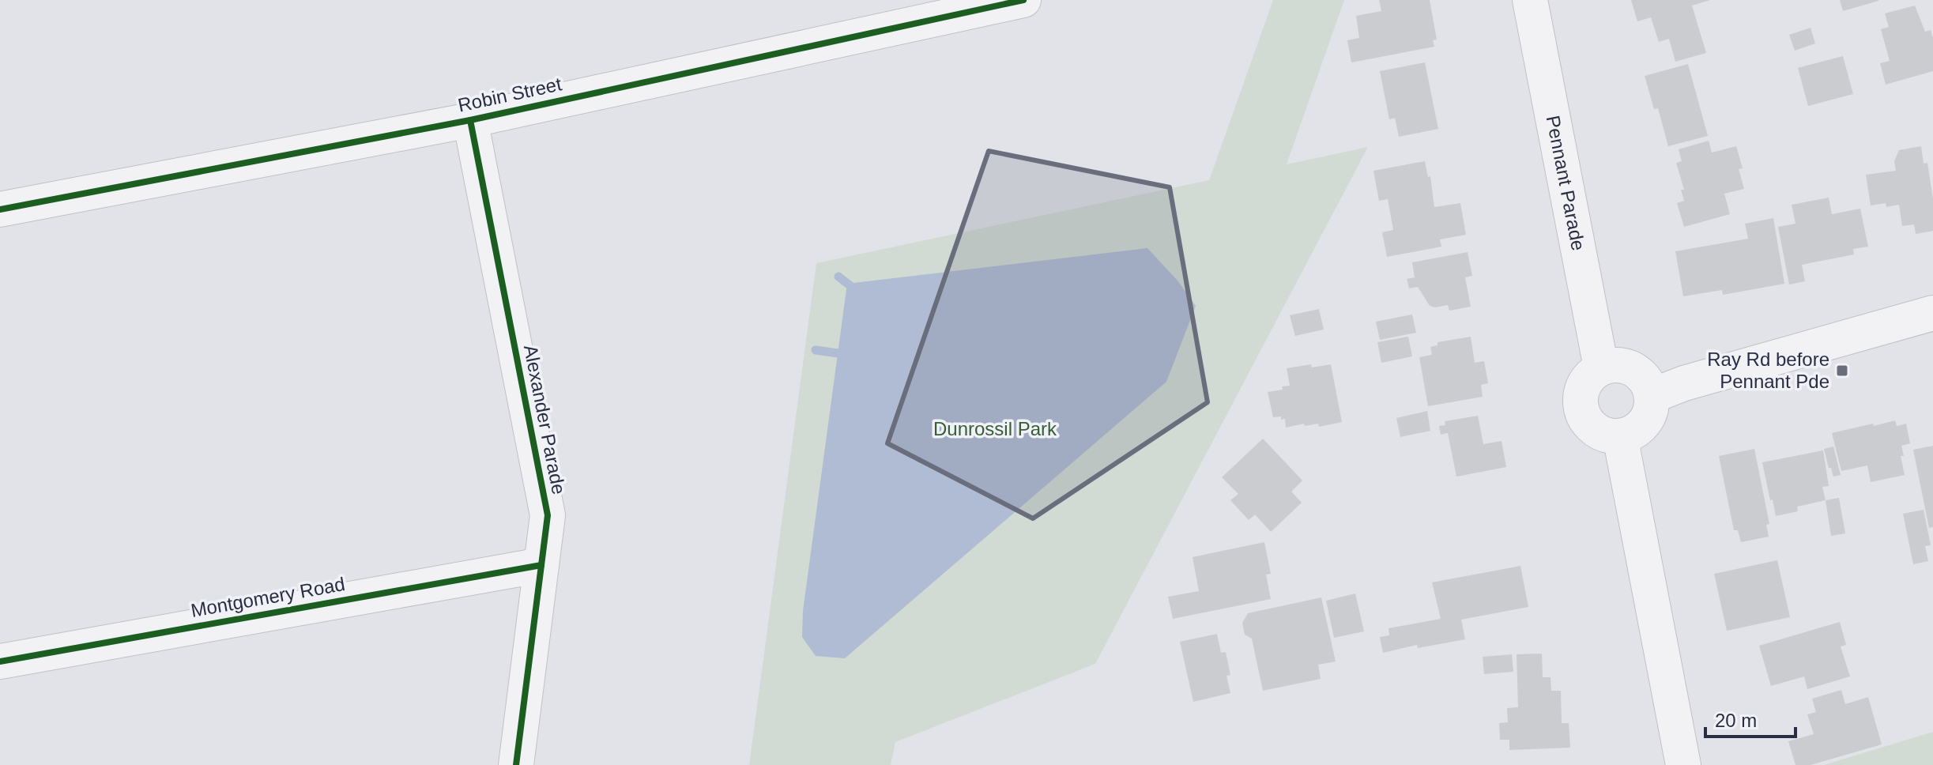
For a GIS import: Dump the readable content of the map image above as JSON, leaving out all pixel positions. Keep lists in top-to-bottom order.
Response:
{
  "streets": {
    "street": [
      "Robin Street",
      "Pennant Parade",
      "Alexander Parade",
      "Montgomery Road"
    ]
  },
  "crossings": [
    ["Robin Street", "Alexander Parade"],
    ["Alexander Parade", "Montgomery Road"]
  ],
  "parks": ["Dunrossil Park"],
  "places": {
    "transit": ["Ray Rd before Pennant Pde"]
  },
  "scale_bar": "20 m"
}
